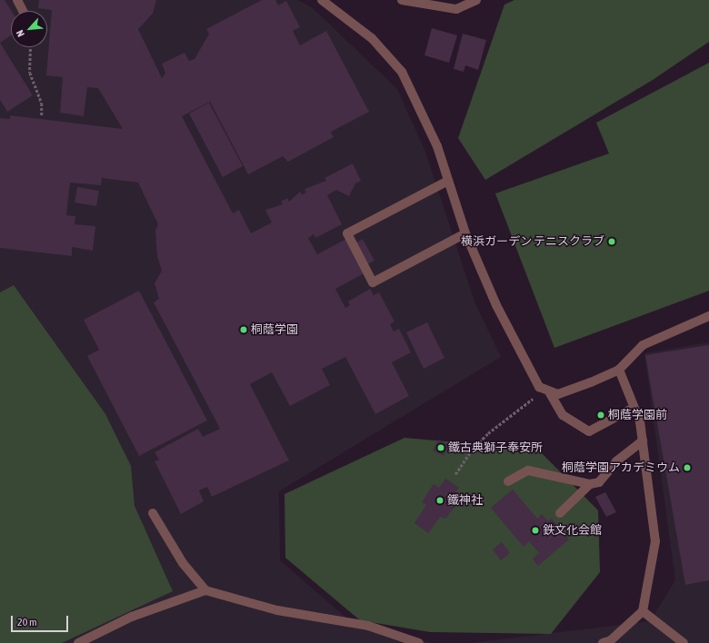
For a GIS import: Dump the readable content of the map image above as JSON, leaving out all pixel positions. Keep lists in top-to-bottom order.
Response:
{
  "places": [
    "横浜ガーデン テニスクラブ",
    "桐蔭学園",
    "桐蔭学園前",
    "鐵古典獅子奉安所",
    "桐蔭学園アカデミウム",
    "鐵神社",
    "鉄文化会館"
  ],
  "scale_bar": "20 m",
  "north": "bottom left"
}
